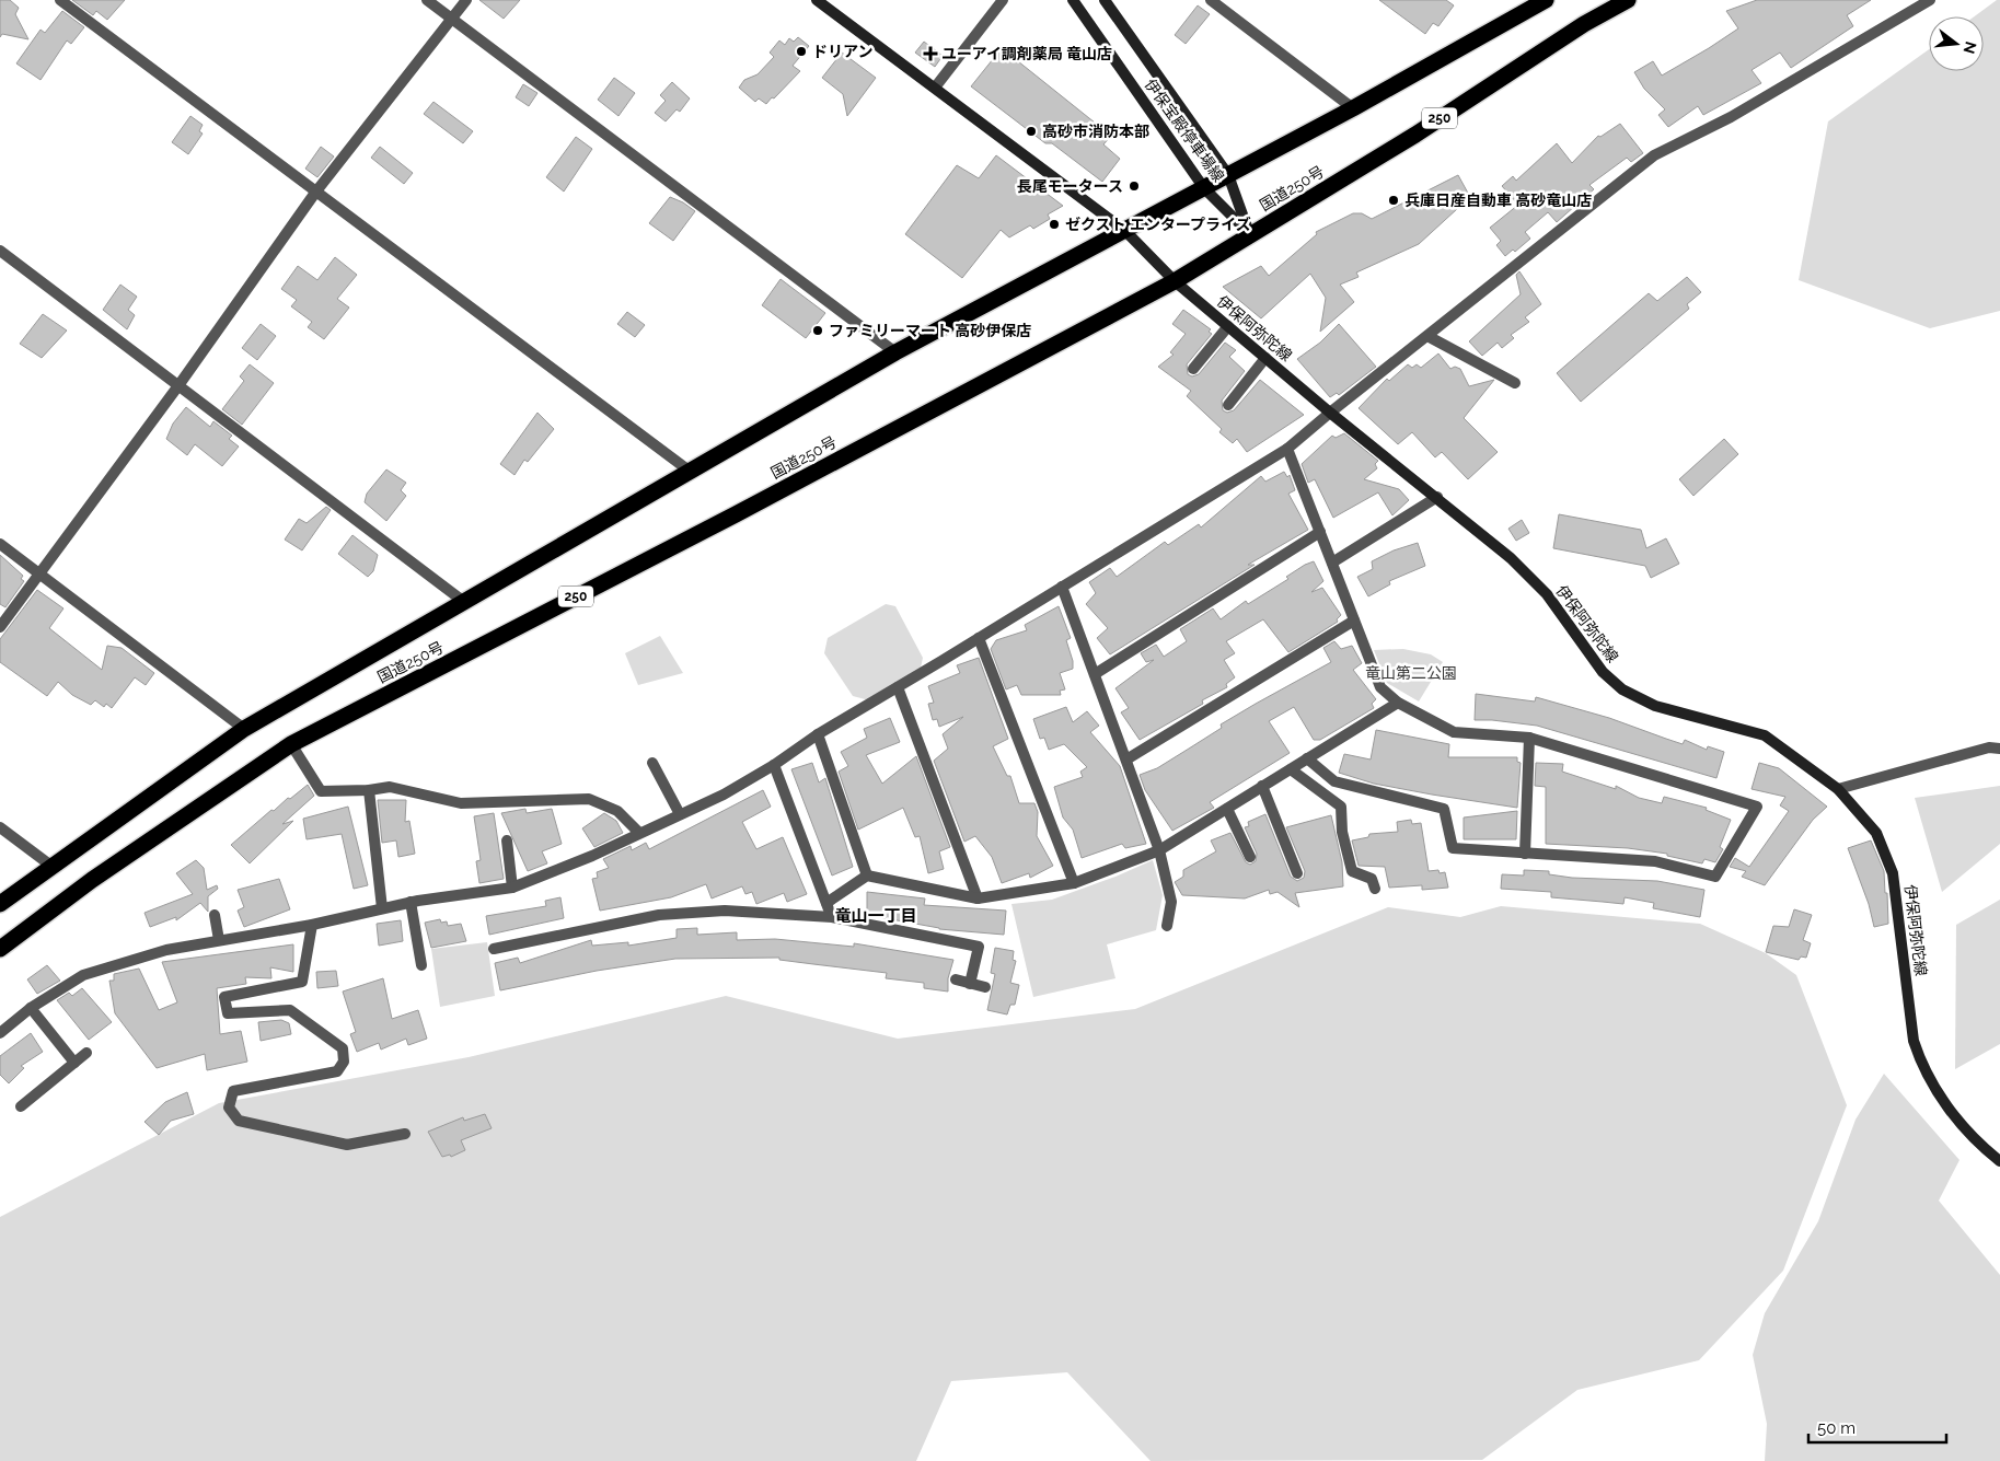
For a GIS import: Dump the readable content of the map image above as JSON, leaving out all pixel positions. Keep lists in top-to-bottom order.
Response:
{
  "streets": {
    "highway": ["250", "国道250号"],
    "main road": ["伊保宝殿停車場線", "伊保阿弥陀線"]
  },
  "crossings": [
    ["伊保宝殿停車場線", "国道250号"],
    ["国道250号", "伊保阿弥陀線"]
  ],
  "districts": ["竜山一丁目"],
  "parks": ["竜山第二公園"],
  "places": {
    "other": [
      "ドリアン",
      "高砂市消防本部",
      "長尾モータース",
      "兵庫日産自動車 高砂竜山店",
      "ゼクスト エンタープライズ",
      "ファミリーマート 高砂伊保店"
    ],
    "health": ["ユーアイ調剤薬局 竜山店"]
  },
  "scale_bar": "50 m",
  "north": "right"
}
